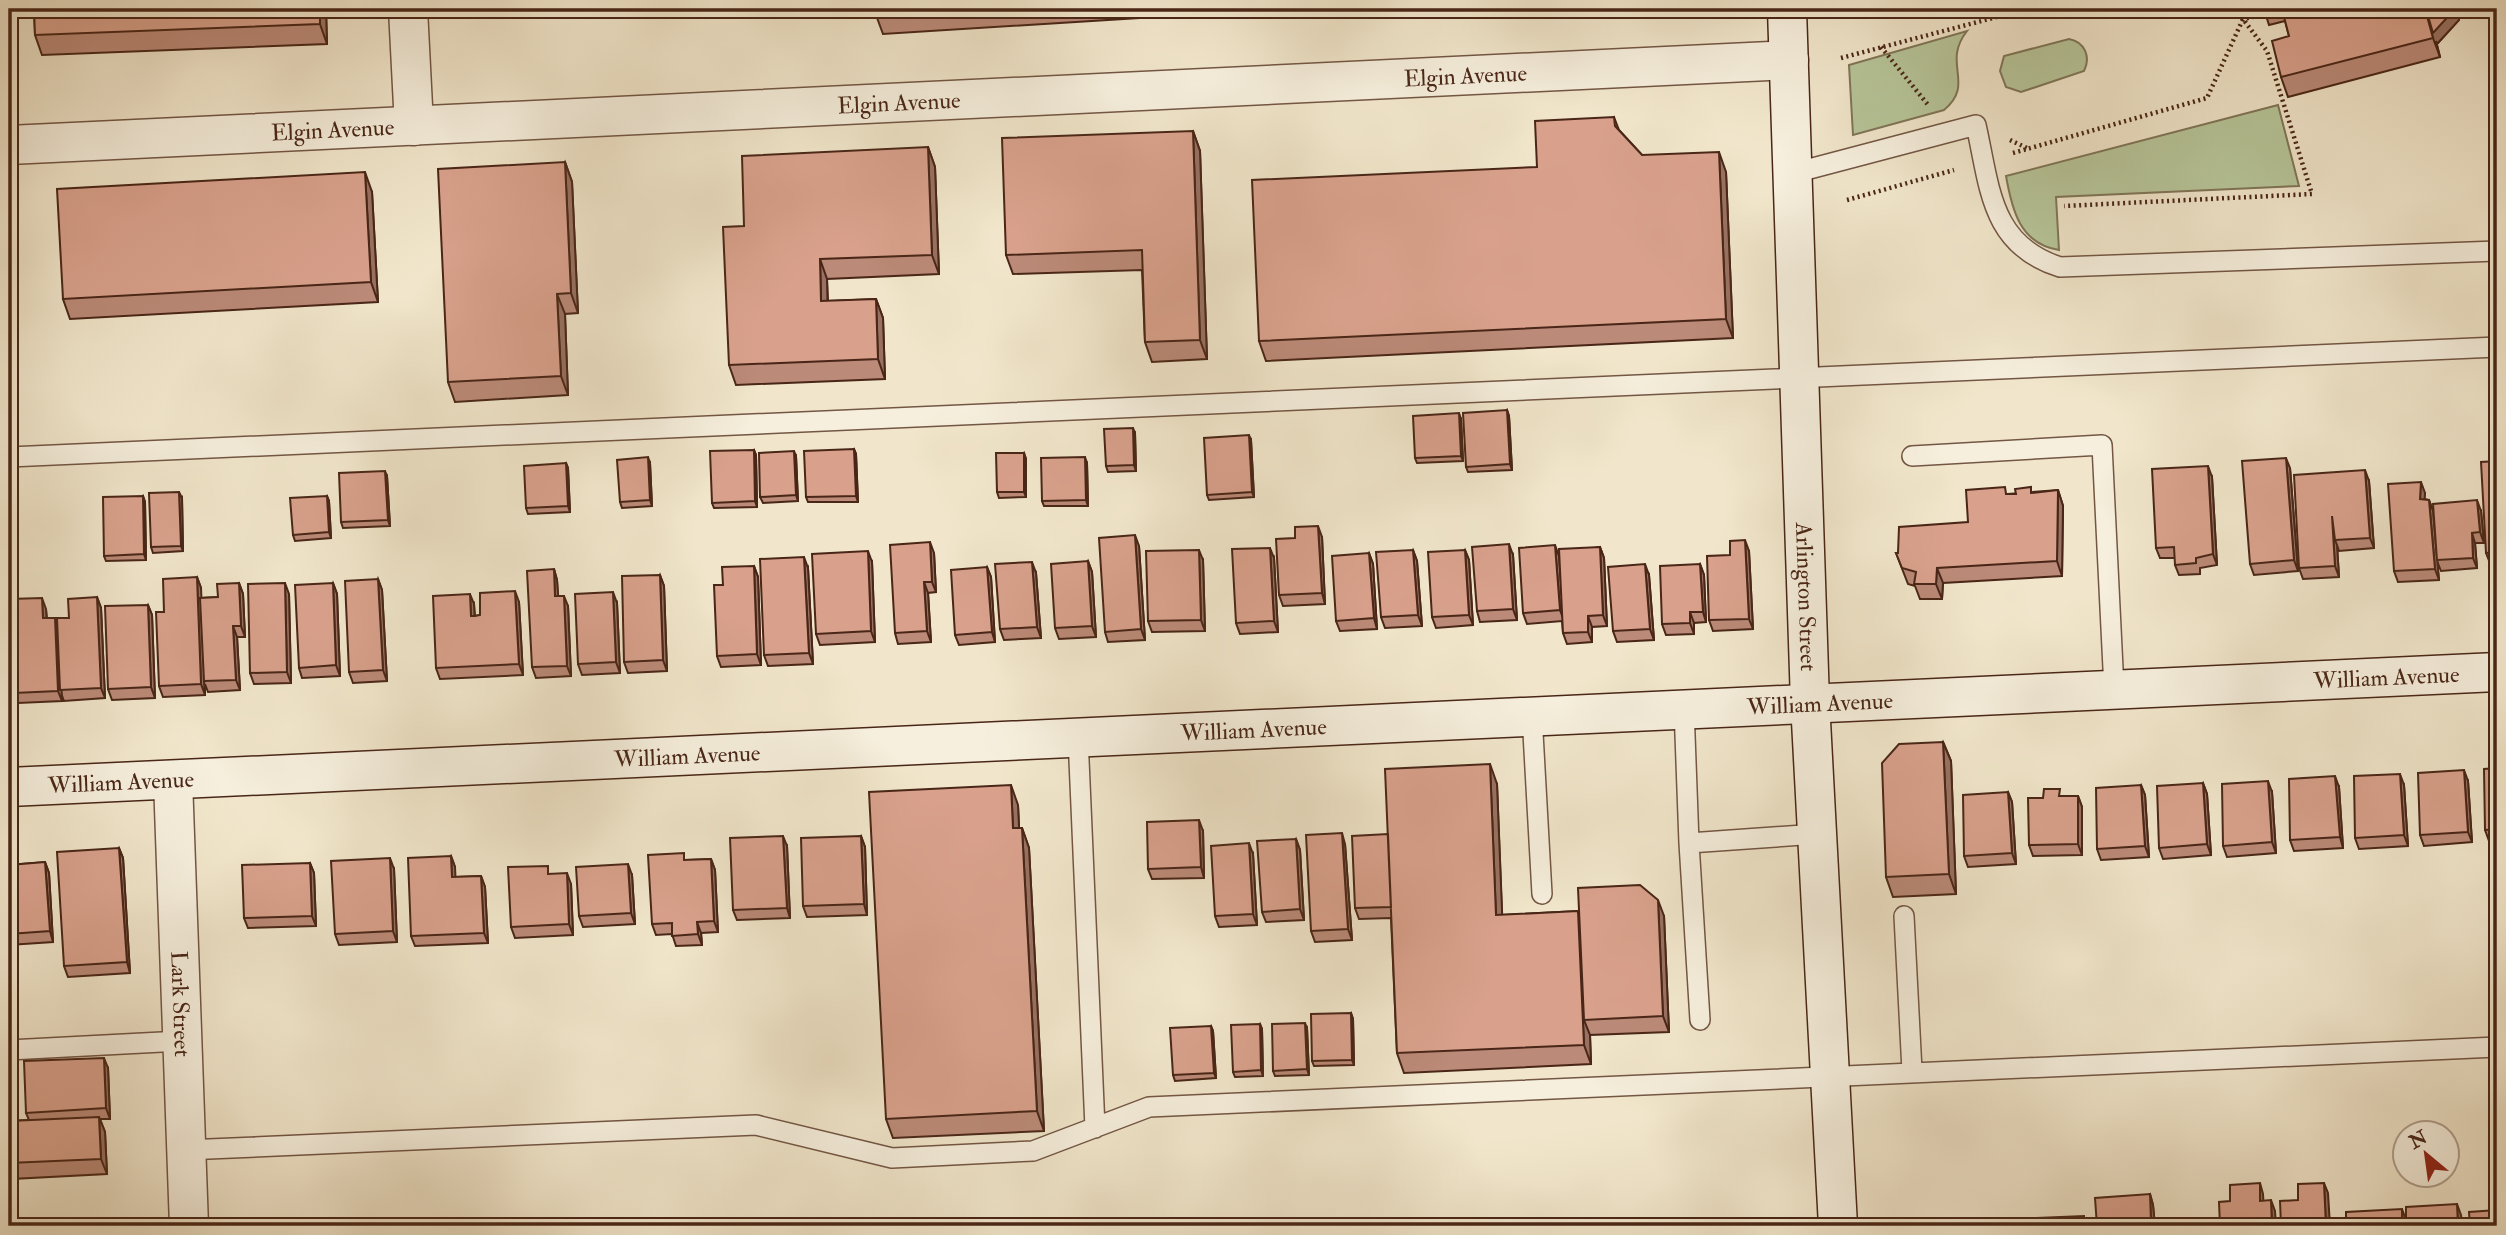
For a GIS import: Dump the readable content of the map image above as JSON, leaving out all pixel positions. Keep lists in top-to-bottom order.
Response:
{
  "streets": {
    "main road": [
      "Elgin Avenue",
      "Arlington Street",
      "William Avenue",
      "Lark Street"
    ]
  },
  "crossings": [
    ["Elgin Avenue", "Arlington Street"],
    ["Arlington Street", "William Avenue"],
    ["William Avenue", "Lark Street"]
  ],
  "north": "top left"
}
